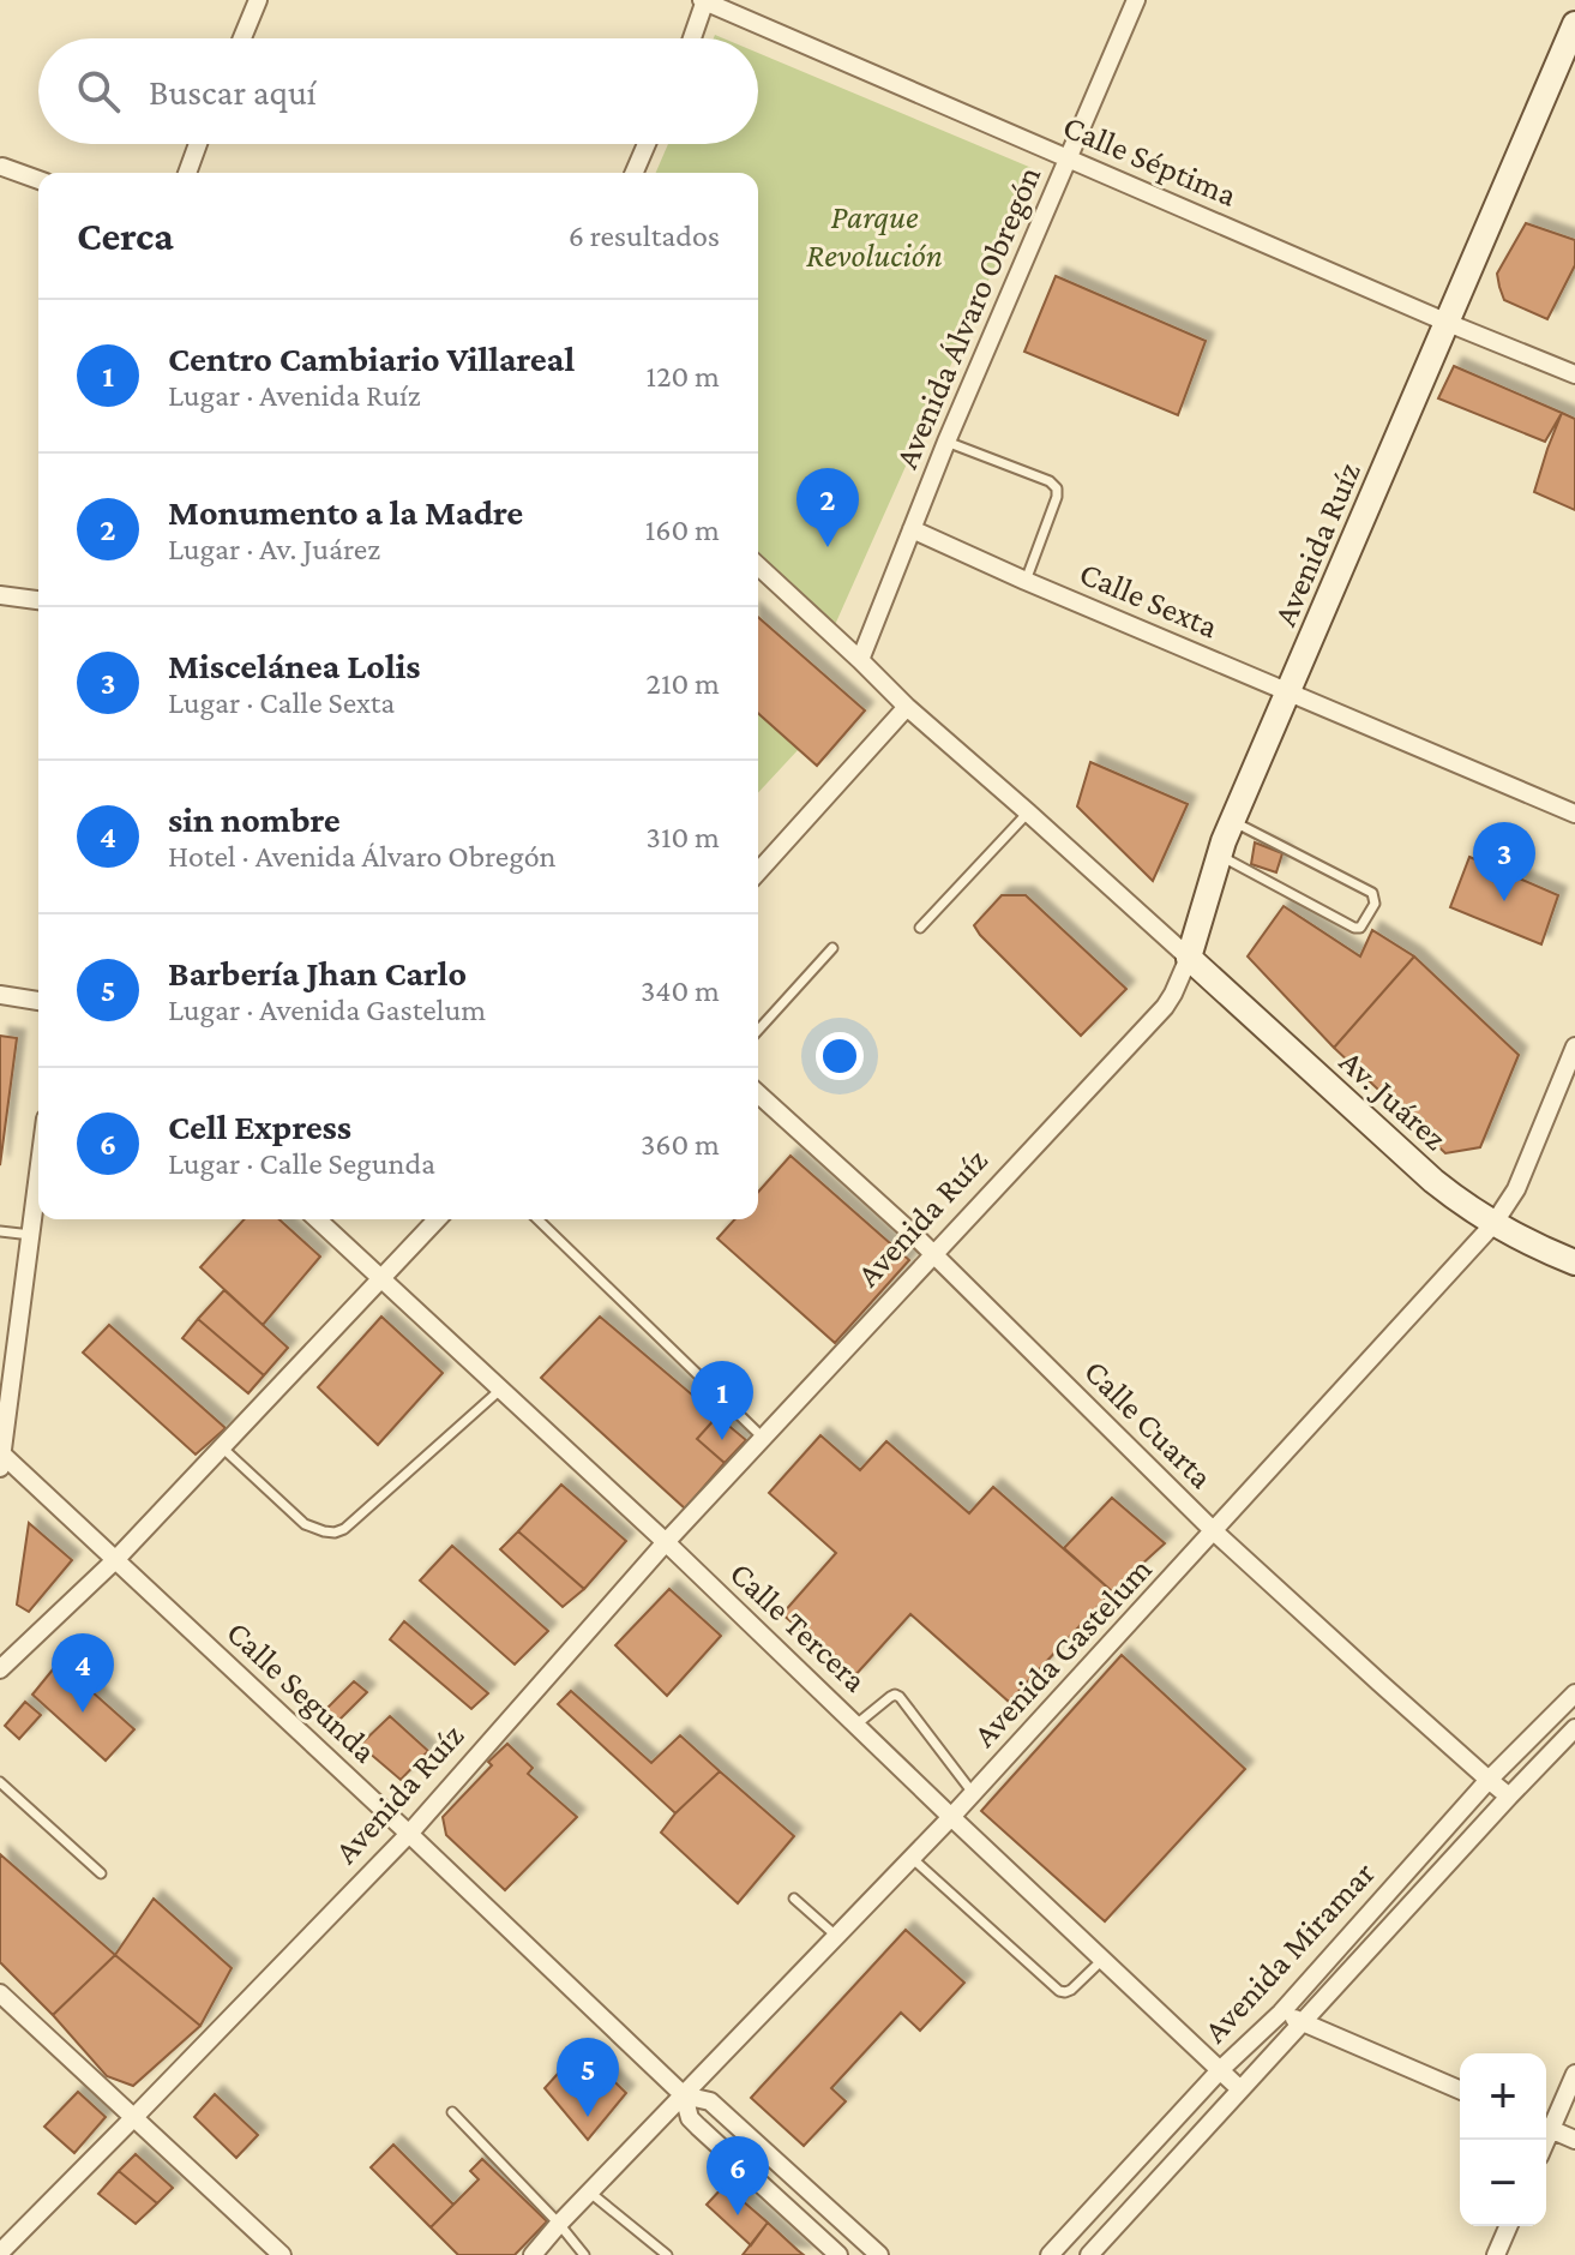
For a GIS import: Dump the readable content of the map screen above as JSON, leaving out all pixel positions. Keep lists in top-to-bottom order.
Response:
{
  "streets": {
    "street": [
      "Calle Séptima",
      "Avenida Álvaro Obregón",
      "Avenida Ruíz",
      "Calle Sexta",
      "Av. Juárez",
      "Calle Cuarta",
      "Calle Tercera",
      "Avenida Gastelum",
      "Calle Segunda",
      "Avenida Miramar"
    ]
  },
  "crossings": [
    ["Calle Séptima", "Avenida Álvaro Obregón"],
    ["Calle Séptima", "Avenida Ruíz"],
    ["Avenida Álvaro Obregón", "Calle Sexta"],
    ["Avenida Ruíz", "Calle Sexta"],
    ["Avenida Ruíz", "Av. Juárez"],
    ["Avenida Ruíz", "Calle Cuarta"],
    ["Avenida Ruíz", "Calle Tercera"],
    ["Avenida Ruíz", "Calle Segunda"],
    ["Av. Juárez", "Avenida Gastelum"],
    ["Calle Cuarta", "Avenida Gastelum"],
    ["Calle Cuarta", "Avenida Miramar"],
    ["Calle Tercera", "Avenida Gastelum"],
    ["Calle Tercera", "Avenida Miramar"],
    ["Avenida Gastelum", "Calle Segunda"]
  ],
  "parks": ["Parque Revolución"],
  "page": {
    "search": "Buscar aquí",
    "heading": ["Cerca", "6 resultados"],
    "list": [
      {
        "mark": "1",
        "name": "Centro Cambiario Villareal",
        "note": "Lugar · Avenida Ruíz",
        "value": "120 m"
      },
      {
        "mark": "2",
        "name": "Monumento a la Madre",
        "note": "Lugar · Av. Juárez",
        "value": "160 m"
      },
      {
        "mark": "3",
        "name": "Miscelánea Lolis",
        "note": "Lugar · Calle Sexta",
        "value": "210 m"
      },
      {
        "mark": "4",
        "name": "sin nombre",
        "note": "Hotel · Avenida Álvaro Obregón",
        "value": "310 m"
      },
      {
        "mark": "5",
        "name": "Barbería Jhan Carlo",
        "note": "Lugar · Avenida Gastelum",
        "value": "340 m"
      },
      {
        "mark": "6",
        "name": "Cell Express",
        "note": "Lugar · Calle Segunda",
        "value": "360 m"
      }
    ],
    "pins": [
      "2",
      "3",
      "1",
      "4",
      "5",
      "6"
    ],
    "map_buttons": ["+", "−"]
  }
}
